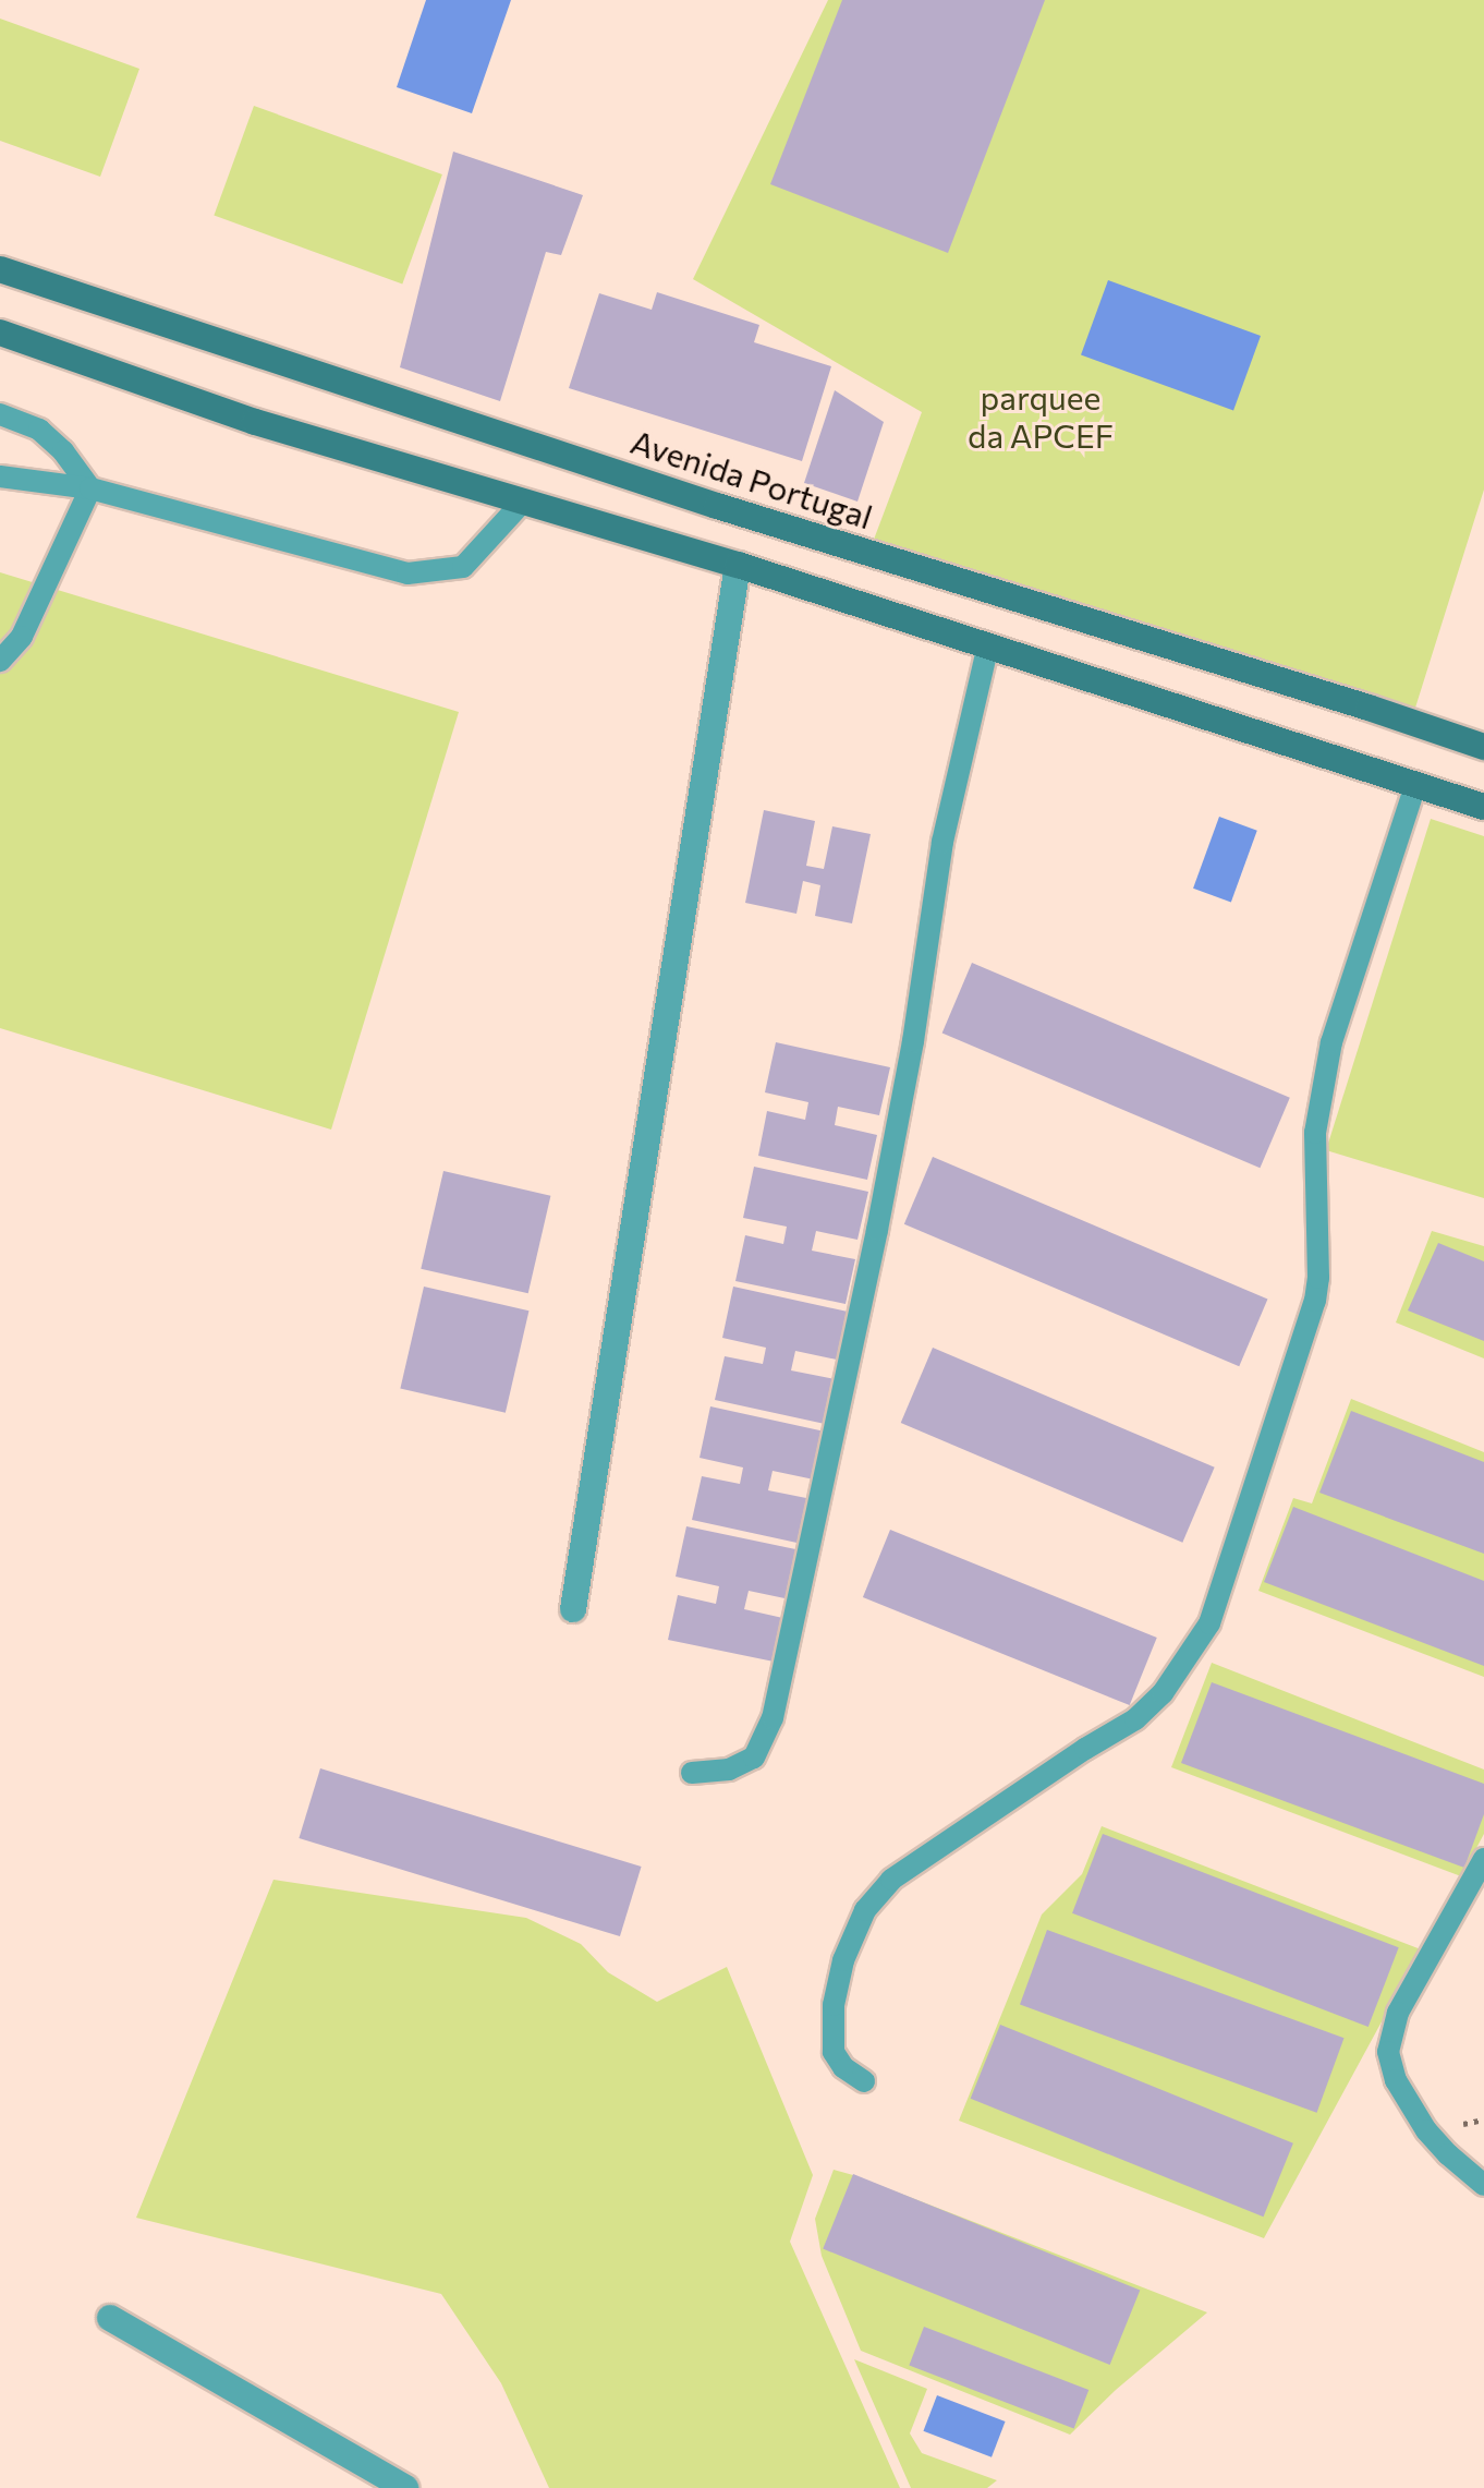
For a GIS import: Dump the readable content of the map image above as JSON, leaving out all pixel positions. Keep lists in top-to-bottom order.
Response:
{
  "streets": {
    "street": ["Avenida Portugal"]
  },
  "parks": ["parquee da APCEF"]
}
